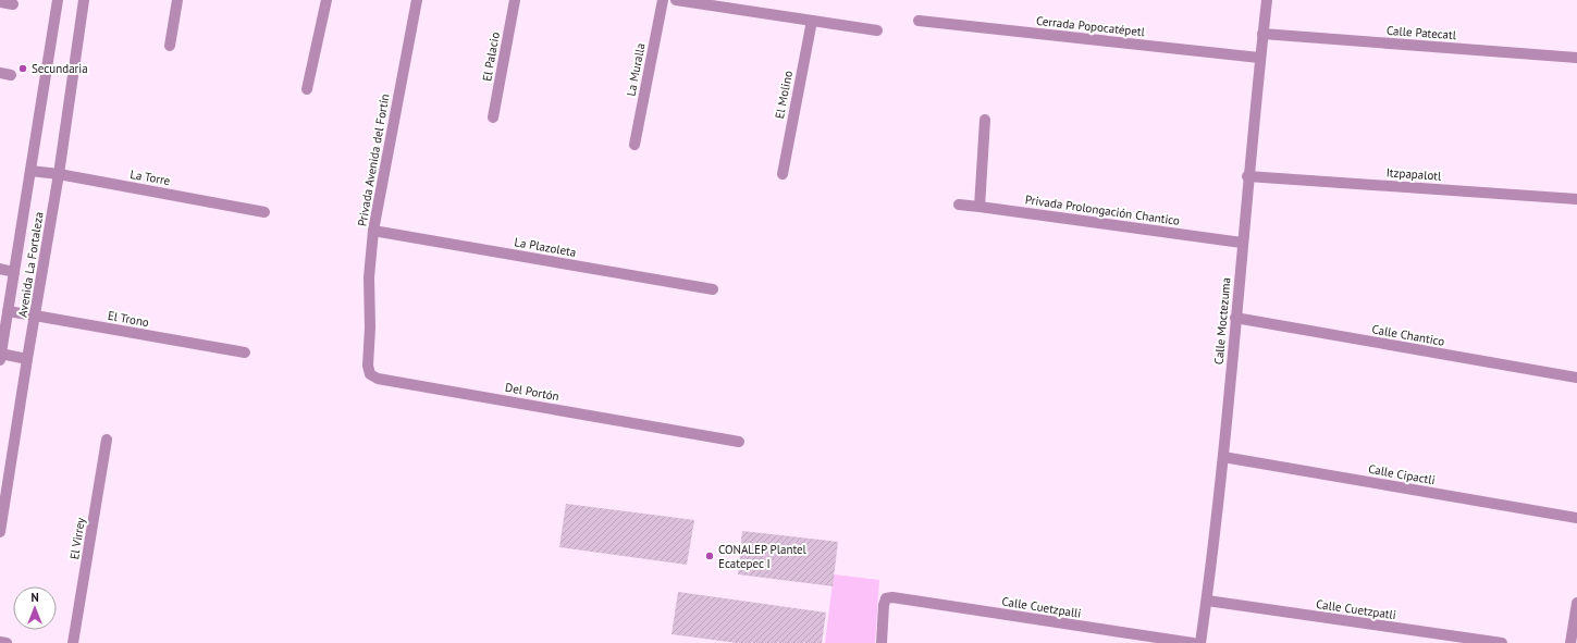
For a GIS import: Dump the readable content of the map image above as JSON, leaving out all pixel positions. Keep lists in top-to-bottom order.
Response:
{
  "streets": {
    "street": [
      "Cerrada Popocatépetl",
      "Calle Patecatl",
      "El Palacio",
      "La Muralla",
      "El Molino",
      "Privada Avenida del Fortín",
      "Itzpapalotl",
      "La Torre",
      "Privada Prolongación Chantico",
      "La Plazoleta",
      "Avenida La Fortaleza",
      "El Trono",
      "Calle Moctezuma",
      "Calle Chantico",
      "Del Portón",
      "Calle Cipactli",
      "El Virrey",
      "Calle Cuetzpalli",
      "Calle Cuetzpatli"
    ]
  },
  "crossings": [
    ["Cerrada Popocatépetl", "Calle Moctezuma"],
    ["Calle Patecatl", "Calle Moctezuma"],
    ["Privada Avenida del Fortín", "La Plazoleta"],
    ["Privada Avenida del Fortín", "Del Portón"],
    ["Itzpapalotl", "Calle Moctezuma"],
    ["La Torre", "Avenida La Fortaleza"],
    ["Privada Prolongación Chantico", "Calle Moctezuma"],
    ["Avenida La Fortaleza", "El Trono"],
    ["Calle Moctezuma", "Calle Chantico"],
    ["Calle Moctezuma", "Calle Cipactli"],
    ["Calle Moctezuma", "Calle Cuetzpatli"]
  ],
  "places": ["Secundaria", "CONALEP Plantel Ecatepec I"],
  "north": "top"
}
